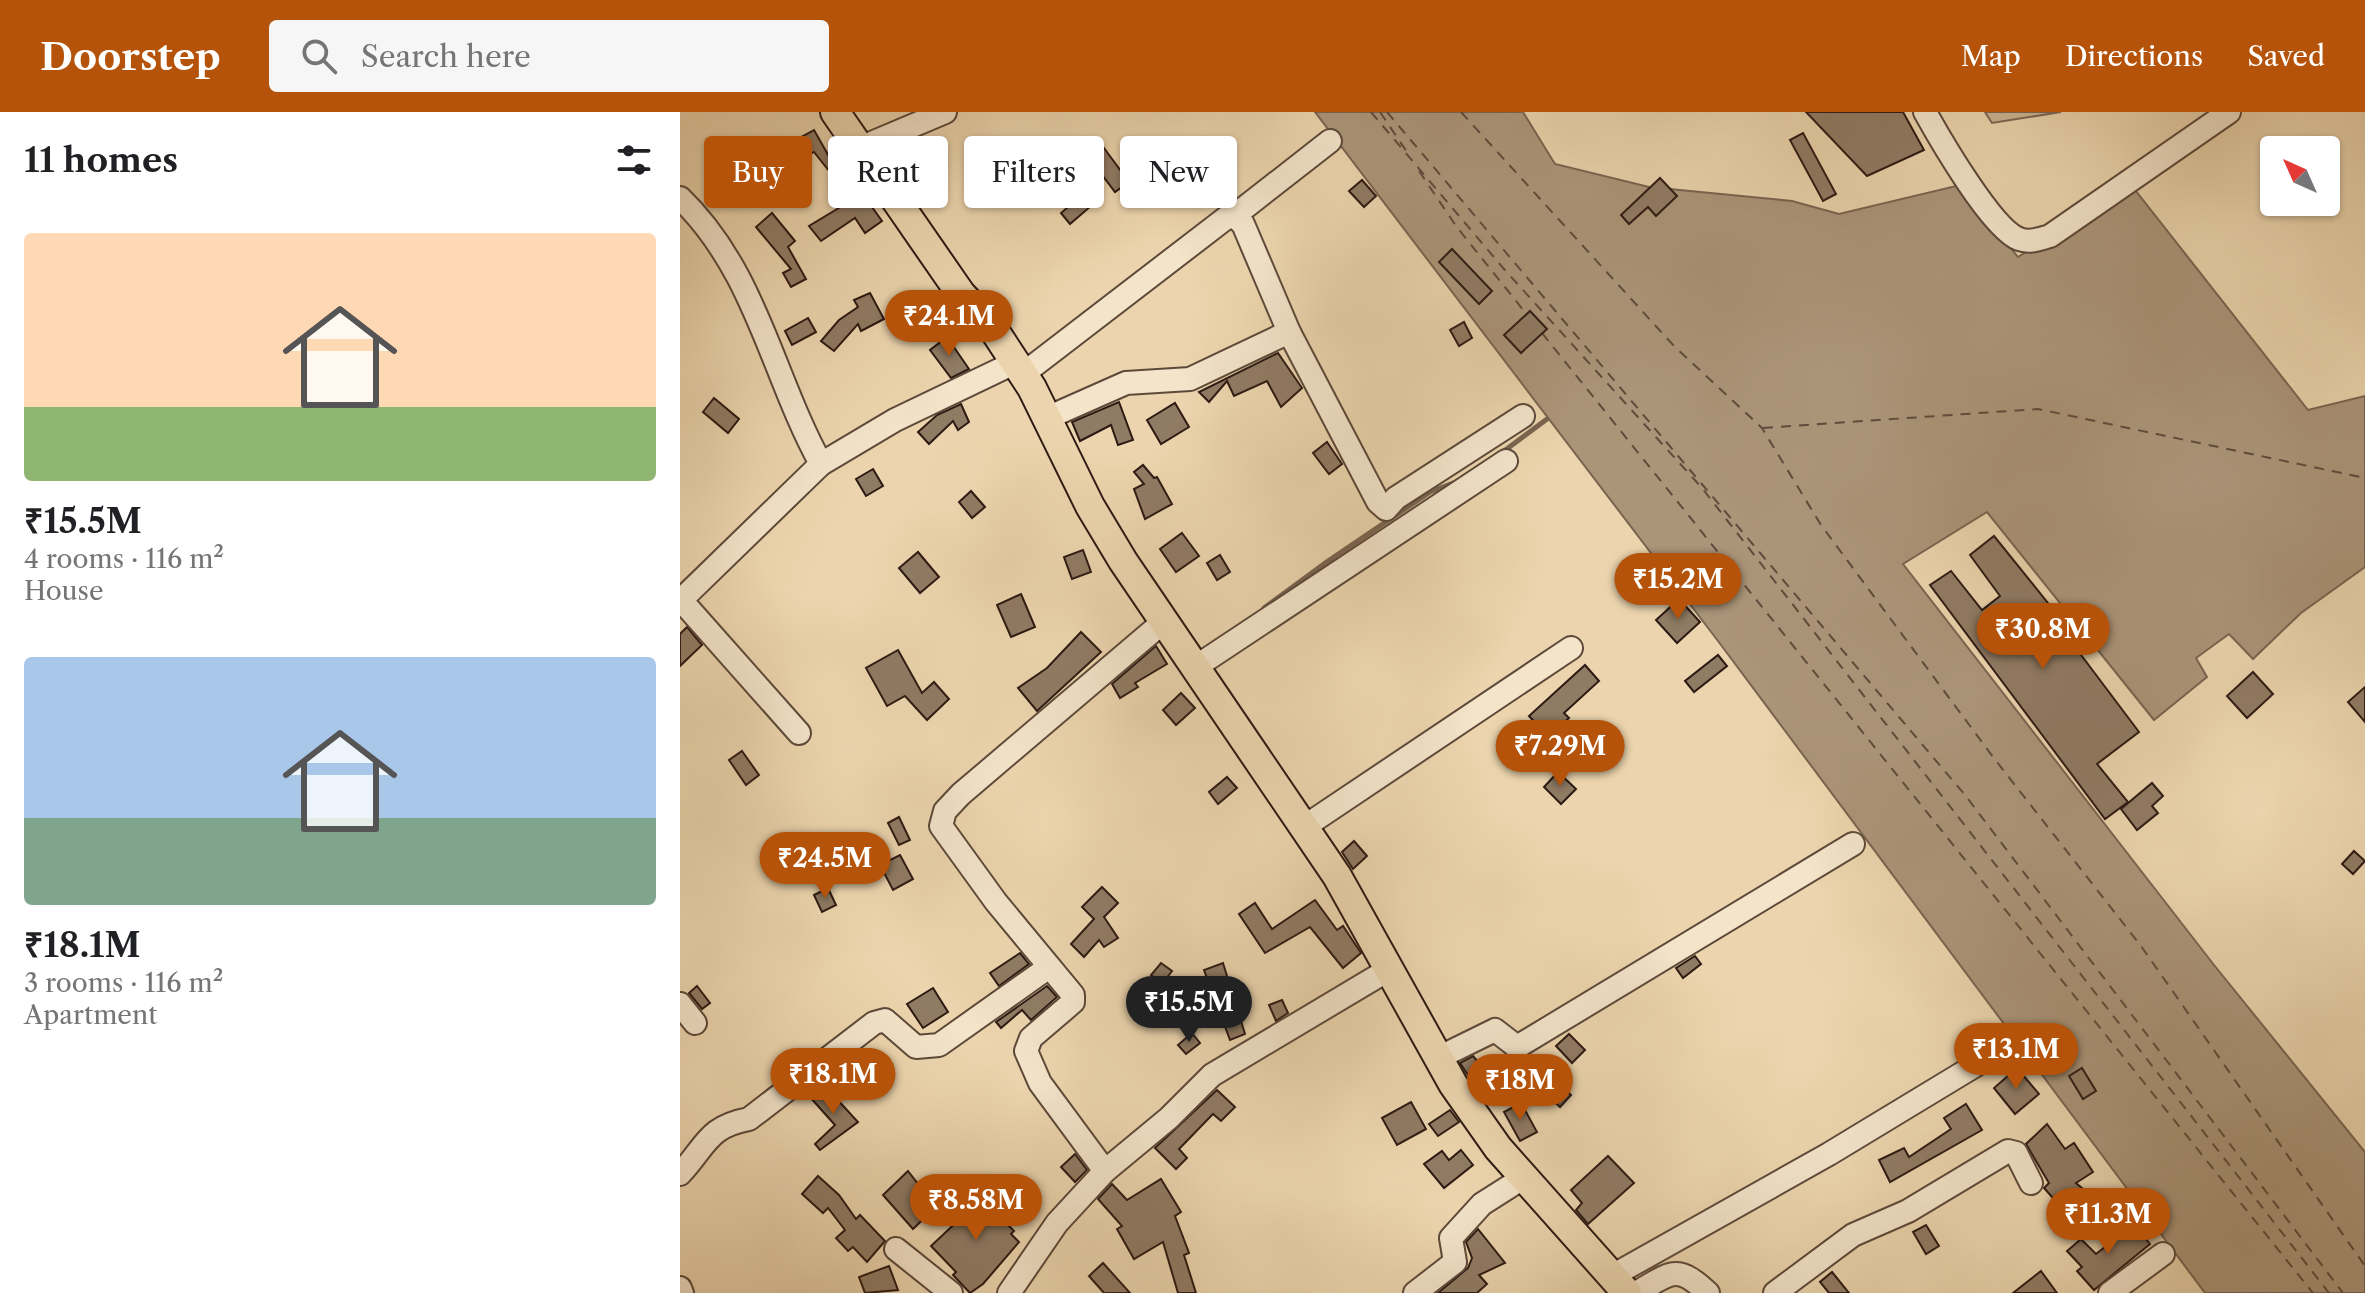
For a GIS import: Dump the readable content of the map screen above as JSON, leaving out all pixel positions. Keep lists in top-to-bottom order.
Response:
{
  "north": "top left",
  "page": {
    "header": "Doorstep",
    "search": "Search here",
    "nav": ["Map", "Directions", "Saved"],
    "heading": "11 homes",
    "chip": [
      "Buy",
      "Rent",
      "Filters",
      "New"
    ],
    "list": [
      {
        "name": "₹15.5M",
        "note": "4 rooms · 116 m² · House"
      },
      {
        "name": "₹18.1M",
        "note": "3 rooms · 116 m² · Apartment"
      }
    ],
    "price": [
      "₹24.1M",
      "₹15.2M",
      "₹30.8M",
      "₹7.29M",
      "₹24.5M",
      "₹15.5M",
      "₹13.1M",
      "₹18.1M",
      "₹18M",
      "₹8.58M",
      "₹11.3M"
    ]
  }
}
